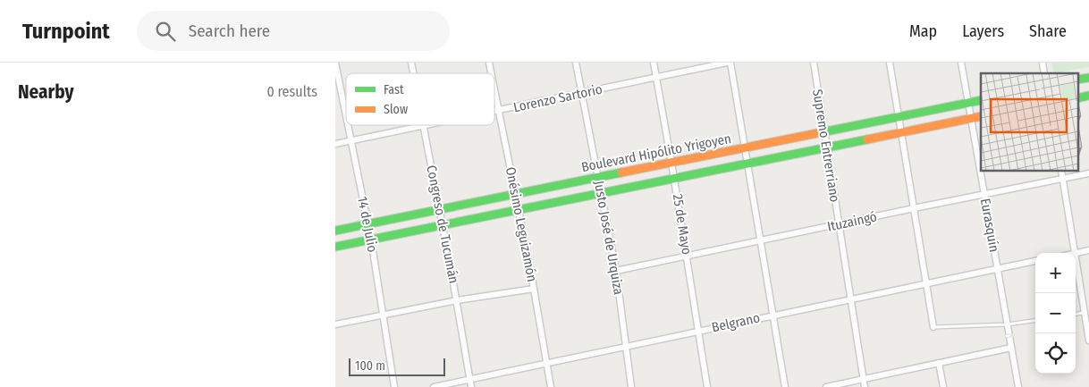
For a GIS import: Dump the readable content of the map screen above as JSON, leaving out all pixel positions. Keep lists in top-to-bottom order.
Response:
{
  "streets": {
    "main road": ["Boulevard Hipólito Yrigoyen"],
    "street": [
      "Lorenzo Sartorio",
      "Supremo Entrerriano",
      "Ituzaingó",
      "14 de Julio",
      "Congreso de Tucumán",
      "Onésimo Leguizamón",
      "25 de Mayo",
      "Eurasquín",
      "Justo José de Urquiza",
      "Belgrano"
    ]
  },
  "crossings": [
    ["Lorenzo Sartorio", "14 de Julio"],
    ["Lorenzo Sartorio", "Congreso de Tucumán"],
    ["Lorenzo Sartorio", "Onésimo Leguizamón"],
    ["Lorenzo Sartorio", "25 de Mayo"],
    ["Lorenzo Sartorio", "Justo José de Urquiza"],
    ["Supremo Entrerriano", "Boulevard Hipólito Yrigoyen"],
    ["Supremo Entrerriano", "Ituzaingó"],
    ["Supremo Entrerriano", "Belgrano"],
    ["Boulevard Hipólito Yrigoyen", "14 de Julio"],
    ["Boulevard Hipólito Yrigoyen", "Congreso de Tucumán"],
    ["Boulevard Hipólito Yrigoyen", "Onésimo Leguizamón"],
    ["Boulevard Hipólito Yrigoyen", "25 de Mayo"],
    ["Boulevard Hipólito Yrigoyen", "Eurasquín"],
    ["Boulevard Hipólito Yrigoyen", "Justo José de Urquiza"],
    ["Ituzaingó", "25 de Mayo"],
    ["Ituzaingó", "Eurasquín"],
    ["Ituzaingó", "Justo José de Urquiza"],
    ["Congreso de Tucumán", "Belgrano"],
    ["Onésimo Leguizamón", "Belgrano"],
    ["25 de Mayo", "Belgrano"],
    ["Eurasquín", "Belgrano"],
    ["Justo José de Urquiza", "Belgrano"]
  ],
  "legend": ["Fast", "Slow"],
  "scale_bar": "100 m",
  "page": {
    "header": "Turnpoint",
    "search": "Search here",
    "nav": ["Map", "Layers", "Share"],
    "heading": ["Nearby", "0 results"],
    "map_buttons": ["+", "−"],
    "scale": "100 m"
  }
}
